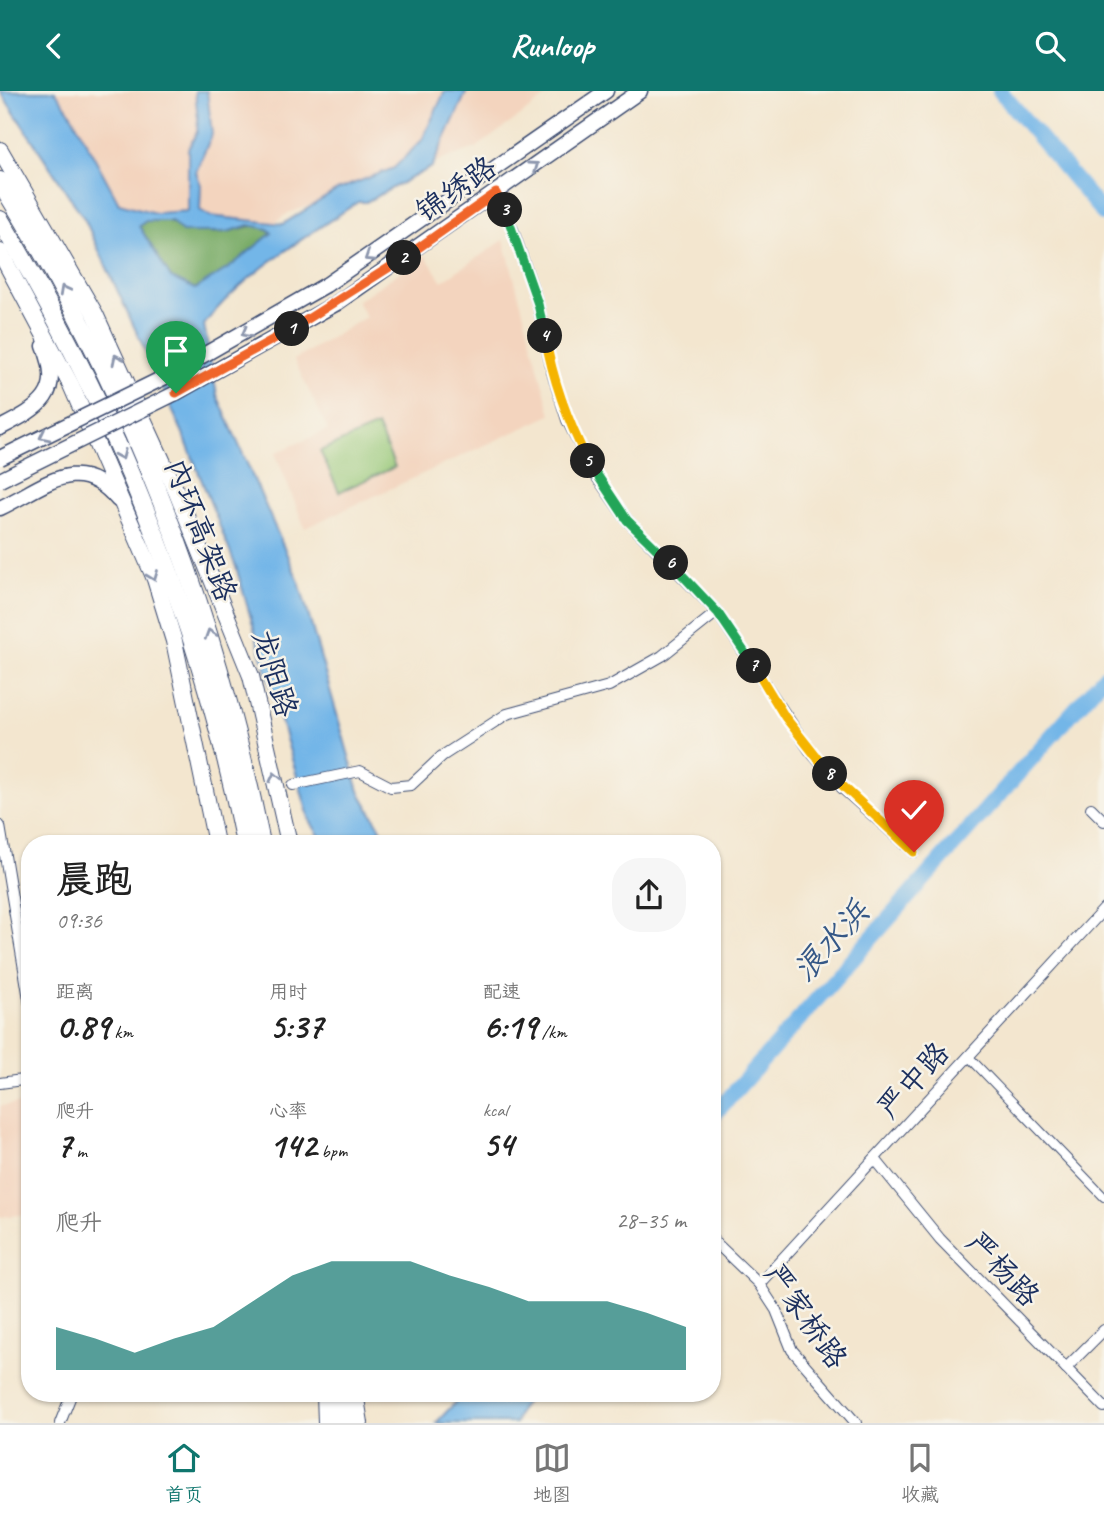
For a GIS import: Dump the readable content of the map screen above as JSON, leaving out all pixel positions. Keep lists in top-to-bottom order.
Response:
{
  "streets": {
    "highway": ["内环高架路"],
    "main road": ["锦绣路", "龙阳路"],
    "street": ["严中路", "严杨路", "严家桥路"]
  },
  "crossings": [
    ["严中路", "严杨路"],
    ["严中路", "严家桥路"]
  ],
  "water": ["浪水浜"],
  "page": {
    "header": "Runloop",
    "pins": [
      "3",
      "2",
      "1",
      "4",
      "5",
      "6",
      "7",
      "8"
    ],
    "heading": ["晨跑", "09:36"],
    "stats": [
      ["距离", "0.89 km"],
      ["用时", "5:37"],
      ["配速", "6:19 /km"],
      ["爬升", "7 m"],
      ["心率", "142 bpm"],
      ["kcal", "54"]
    ],
    "chart": ["爬升", "28–35 m"],
    "tabs": ["首页", "地图", "收藏"]
  }
}
